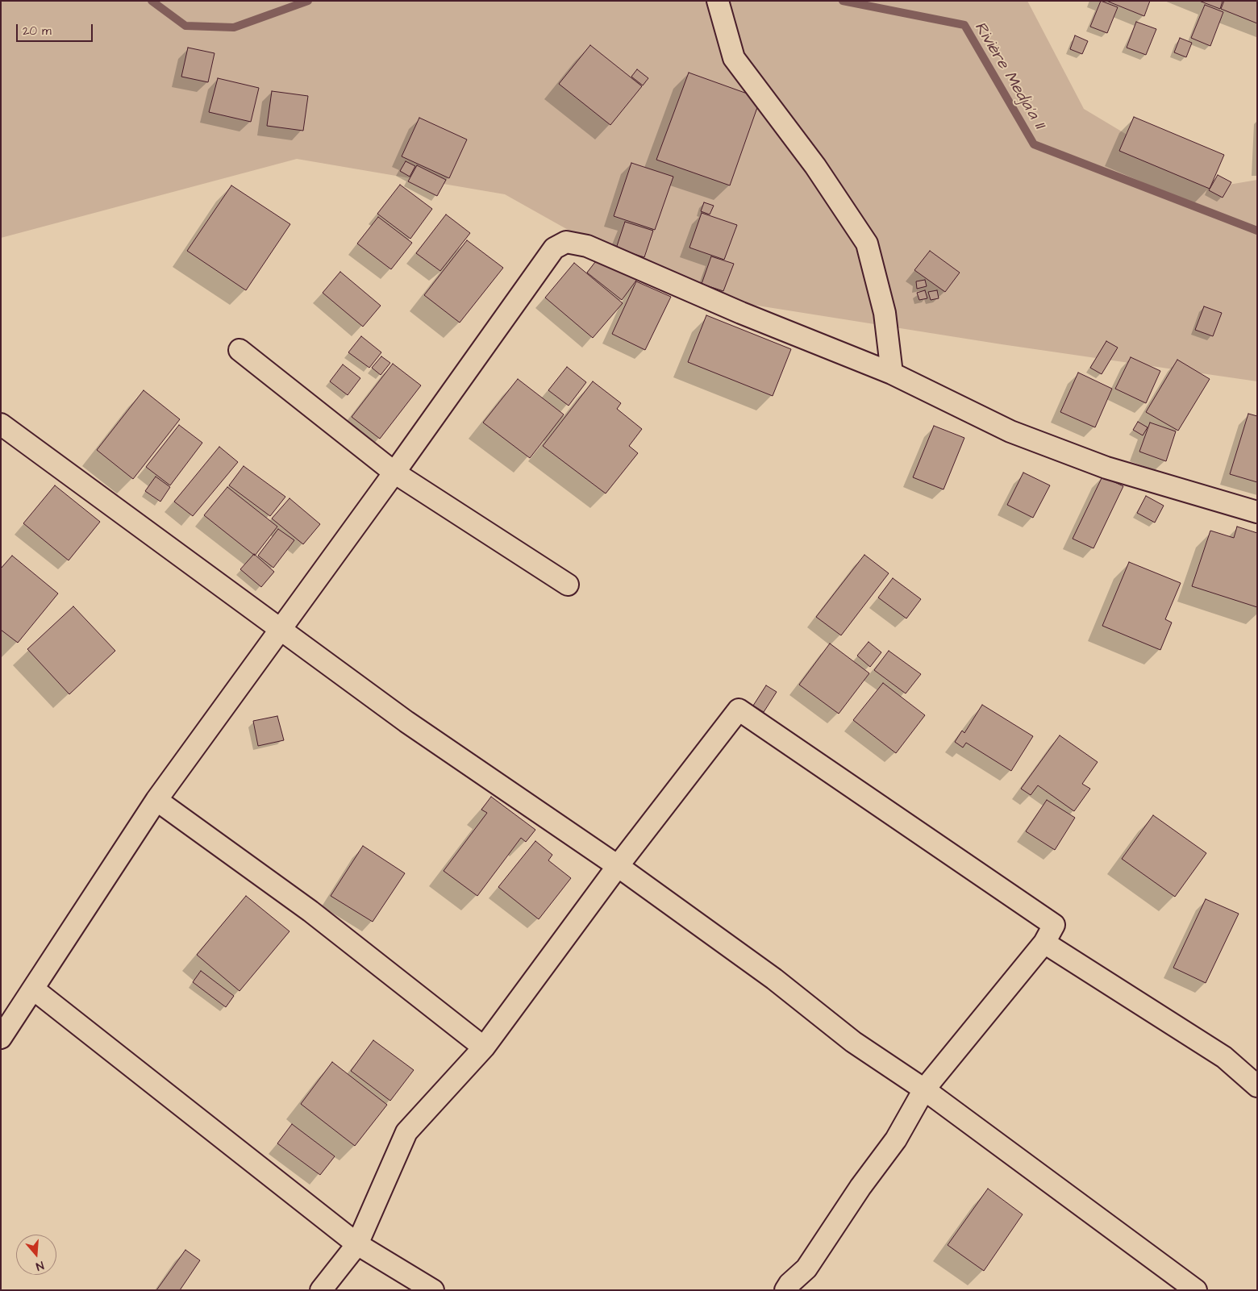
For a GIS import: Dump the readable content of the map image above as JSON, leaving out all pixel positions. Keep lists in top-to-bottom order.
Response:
{
  "water": ["Rivière Medja'a II"],
  "scale_bar": "20 m",
  "north": "bottom"
}
